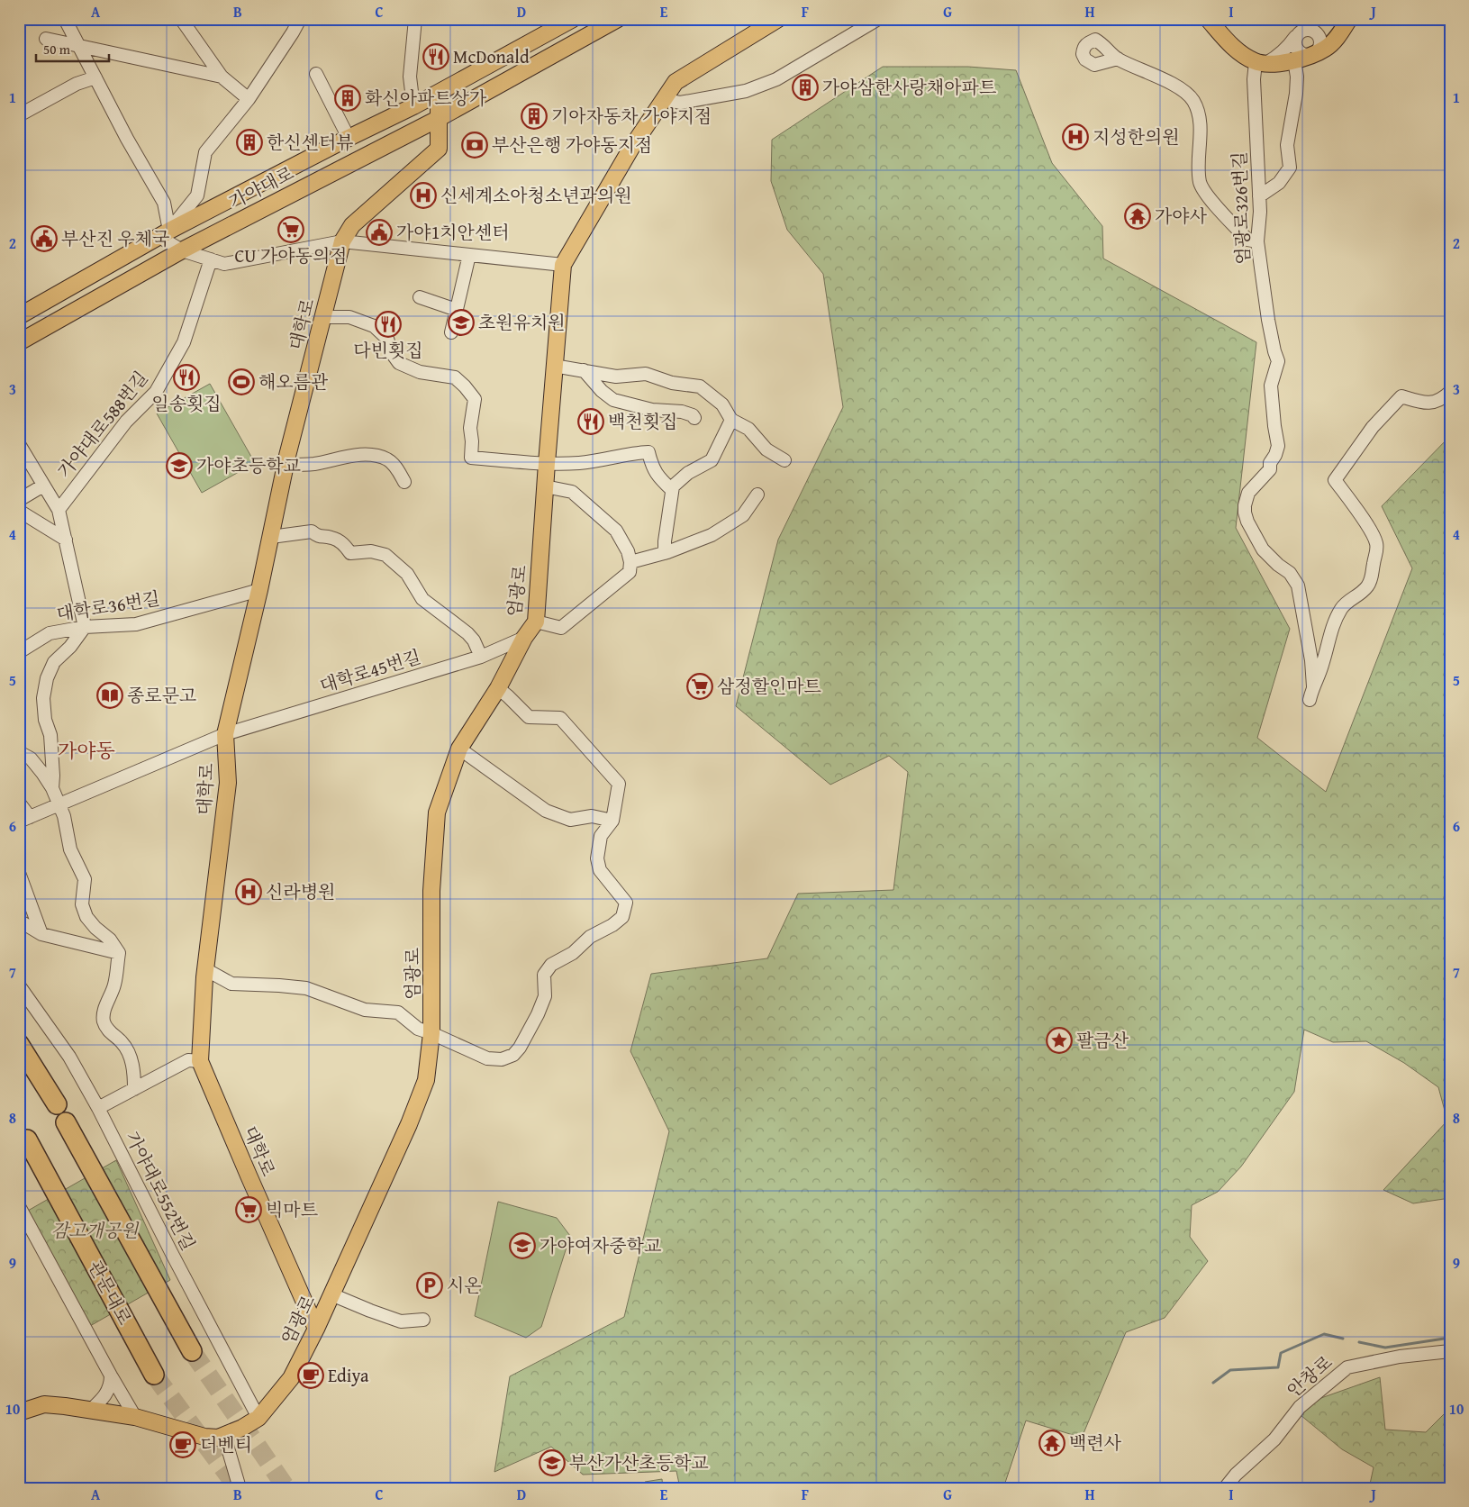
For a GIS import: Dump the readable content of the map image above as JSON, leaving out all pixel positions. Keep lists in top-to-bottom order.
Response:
{
  "streets": {
    "highway": ["관문대로"],
    "main road": ["가야대로", "대학로", "엄광로"],
    "street": [
      "엄광로326번길",
      "가야대로588번길",
      "대학로36번길",
      "대학로45번길",
      "가야대로552번길",
      "안창로"
    ]
  },
  "crossings": [
    ["가야대로", "대학로"],
    ["대학로", "엄광로"],
    ["대학로", "대학로36번길"],
    ["대학로", "대학로45번길"],
    ["엄광로", "대학로45번길"],
    ["엄광로", "가야대로552번길"]
  ],
  "districts": ["가야동"],
  "parks": ["감고개공원"],
  "places": {
    "restaurant": [
      "McDonald",
      "다빈횟집",
      "일송횟집",
      "백천횟집"
    ],
    "building": [
      "가야삼한사랑채아파트",
      "화신아파트상가",
      "기아자동차 가야지점",
      "한신센터뷰"
    ],
    "hospital": ["지성한의원", "신세계소아청소년과의원", "신라병원"],
    "bank": ["부산은행 가야동지점"],
    "temple": ["가야사", "백련사"],
    "supermarket": ["CU 가야동의점", "삼정할인마트", "빅마트"],
    "public building": ["가야1치안센터", "부산진 우체국"],
    "school or university": [
      "초원유치원",
      "가야초등학교",
      "가야여자중학교",
      "부산가산초등학교"
    ],
    "sports": ["해오름관"],
    "library": ["종로문고"],
    "place": ["팔금산"],
    "parking": ["시온"],
    "cafe": ["Ediya", "더벤티"]
  },
  "scale_bar": "50 m",
  "grid": {
    "columns": [
      "A",
      "B",
      "C",
      "D",
      "E",
      "F",
      "G",
      "H",
      "I",
      "J"
    ],
    "rows": [
      "1",
      "2",
      "3",
      "4",
      "5",
      "6",
      "7",
      "8",
      "9",
      "10"
    ]
  }
}
